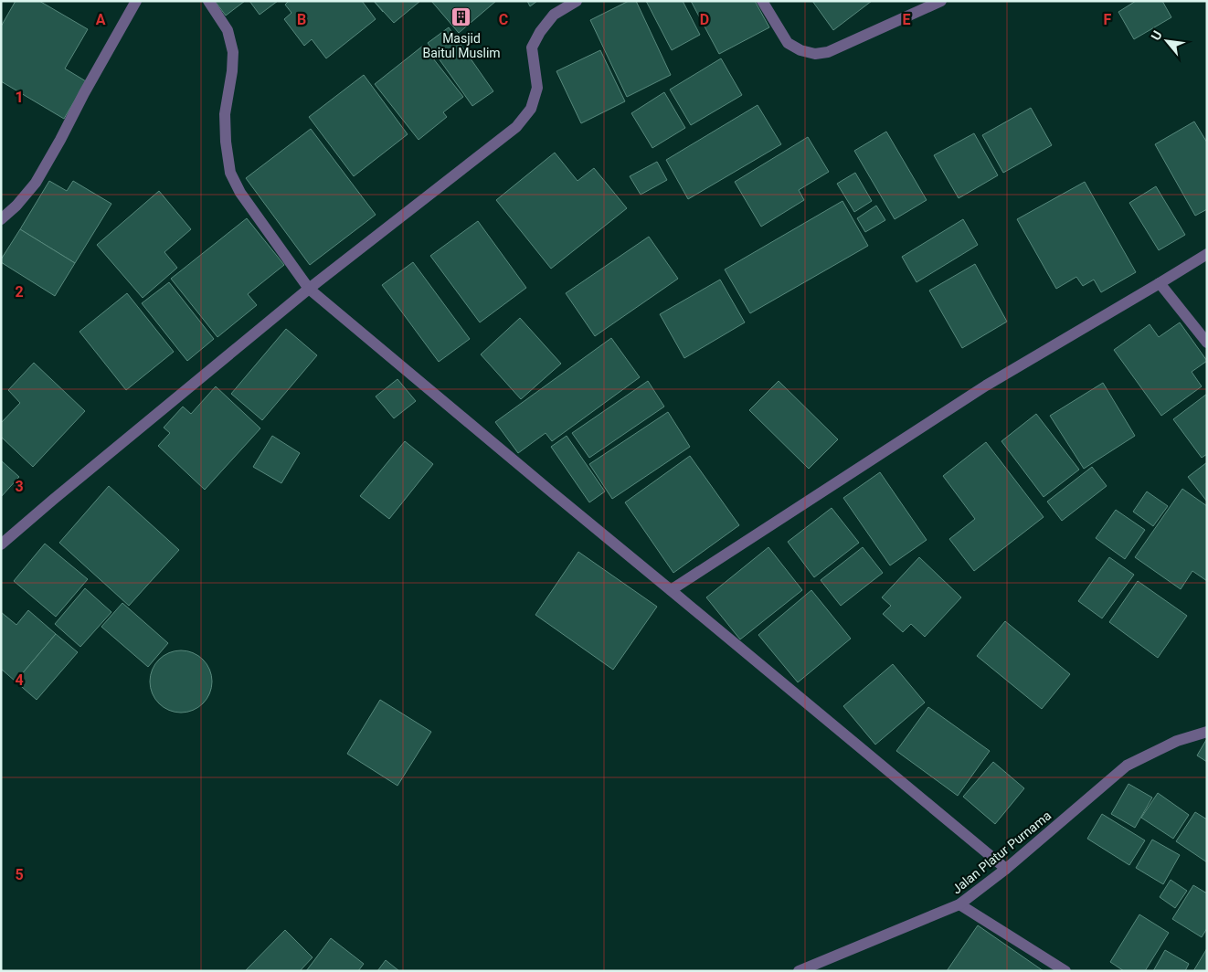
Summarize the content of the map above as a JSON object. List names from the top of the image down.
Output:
{
  "streets": {
    "street": ["Jalan Platur Purnama"]
  },
  "places": {
    "building": ["Masjid Baitul Muslim"]
  },
  "north": "top left",
  "grid": {
    "columns": [
      "A",
      "B",
      "C",
      "D",
      "E",
      "F"
    ],
    "rows": [
      "1",
      "2",
      "3",
      "4",
      "5"
    ]
  }
}
